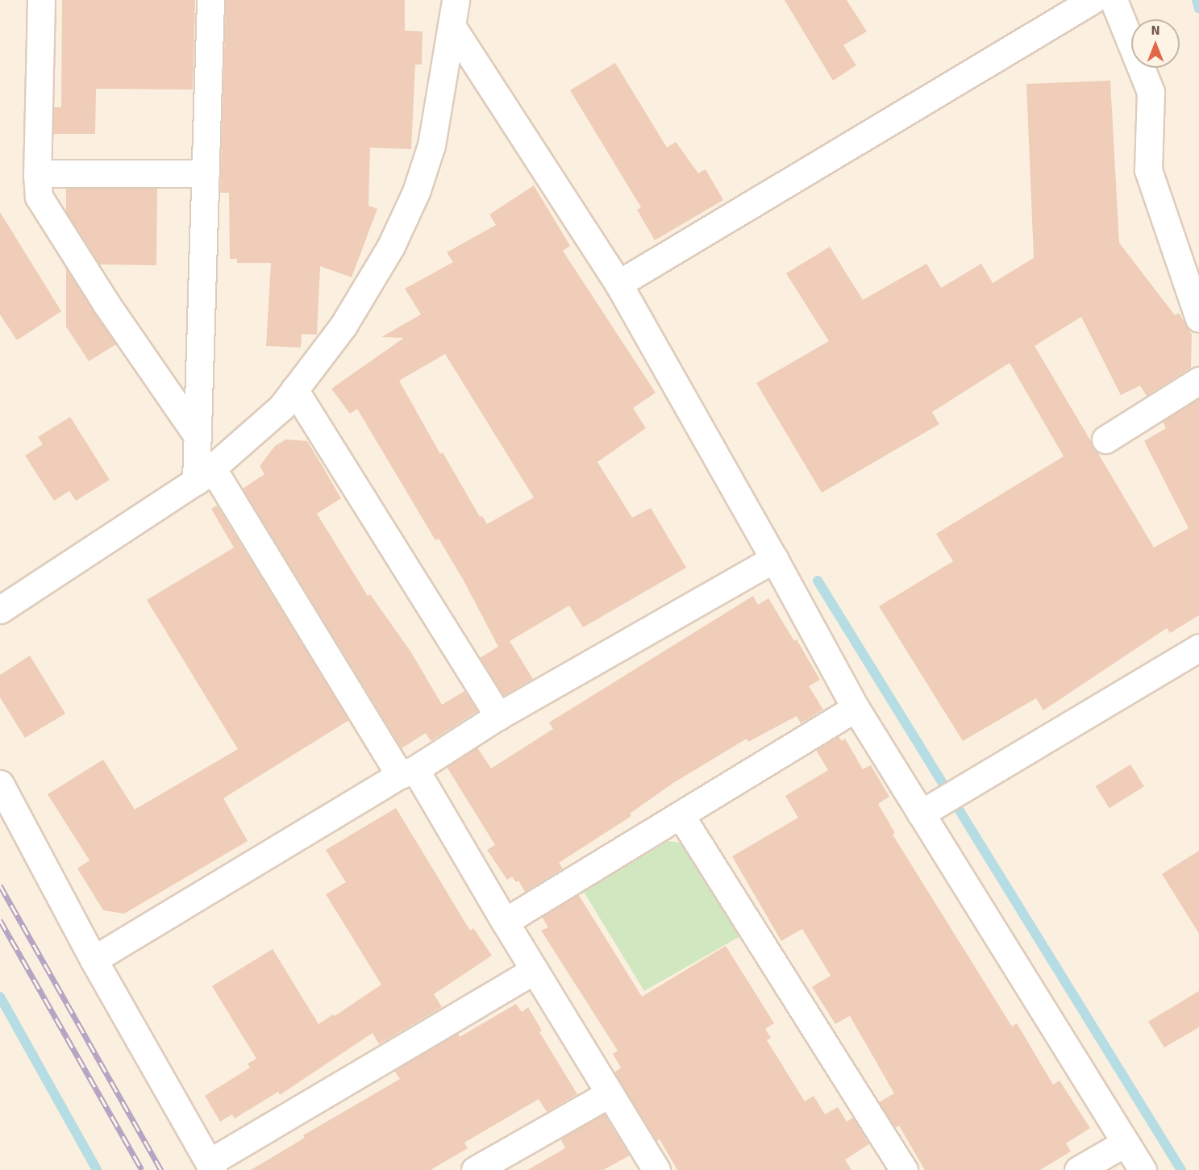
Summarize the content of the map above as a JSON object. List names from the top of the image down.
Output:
{
  "north": "top"
}
